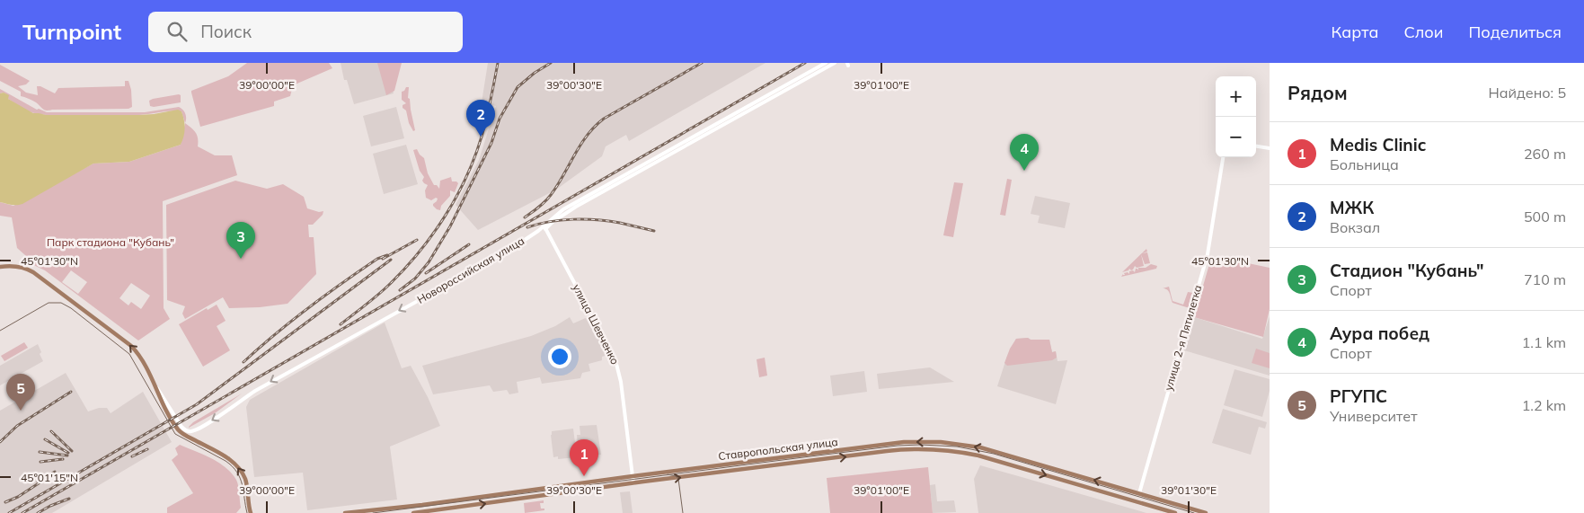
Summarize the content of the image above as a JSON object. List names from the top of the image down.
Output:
{
  "streets": {
    "main road": [
      "Новороссийская улица",
      "улица Шевченко",
      "улица 2-я Пятилетка",
      "Ставропольская улица"
    ]
  },
  "crossings": [
    ["Новороссийская улица", "улица Шевченко"],
    ["улица Шевченко", "Ставропольская улица"],
    ["улица 2-я Пятилетка", "Ставропольская улица"]
  ],
  "one_way": ["Новороссийская улица"],
  "parks": ["Парк стадиона \"Кубань\""],
  "page": {
    "header": "Turnpoint",
    "search": "Поиск",
    "nav": ["Карта", "Слои", "Поделиться"],
    "heading": ["Рядом", "Найдено: 5"],
    "map_buttons": ["+", "−"],
    "pins": [
      "2",
      "4",
      "3",
      "5",
      "1"
    ],
    "list": [
      {
        "mark": "1",
        "name": "Medis Clinic",
        "note": "Больница",
        "value": "260 m"
      },
      {
        "mark": "2",
        "name": "МЖК",
        "note": "Вокзал",
        "value": "500 m"
      },
      {
        "mark": "3",
        "name": "Стадион \"Кубань\"",
        "note": "Спорт",
        "value": "710 m"
      },
      {
        "mark": "4",
        "name": "Аура побед",
        "note": "Спорт",
        "value": "1.1 km"
      },
      {
        "mark": "5",
        "name": "РГУПС",
        "note": "Университет",
        "value": "1.2 km"
      }
    ]
  },
  "coordinates": [
    "39°00'00\"E",
    "39°00'30\"E",
    "39°01'00\"E",
    "45°01'30\"N",
    "45°01'15\"N",
    "39°01'30\"E"
  ]
}
